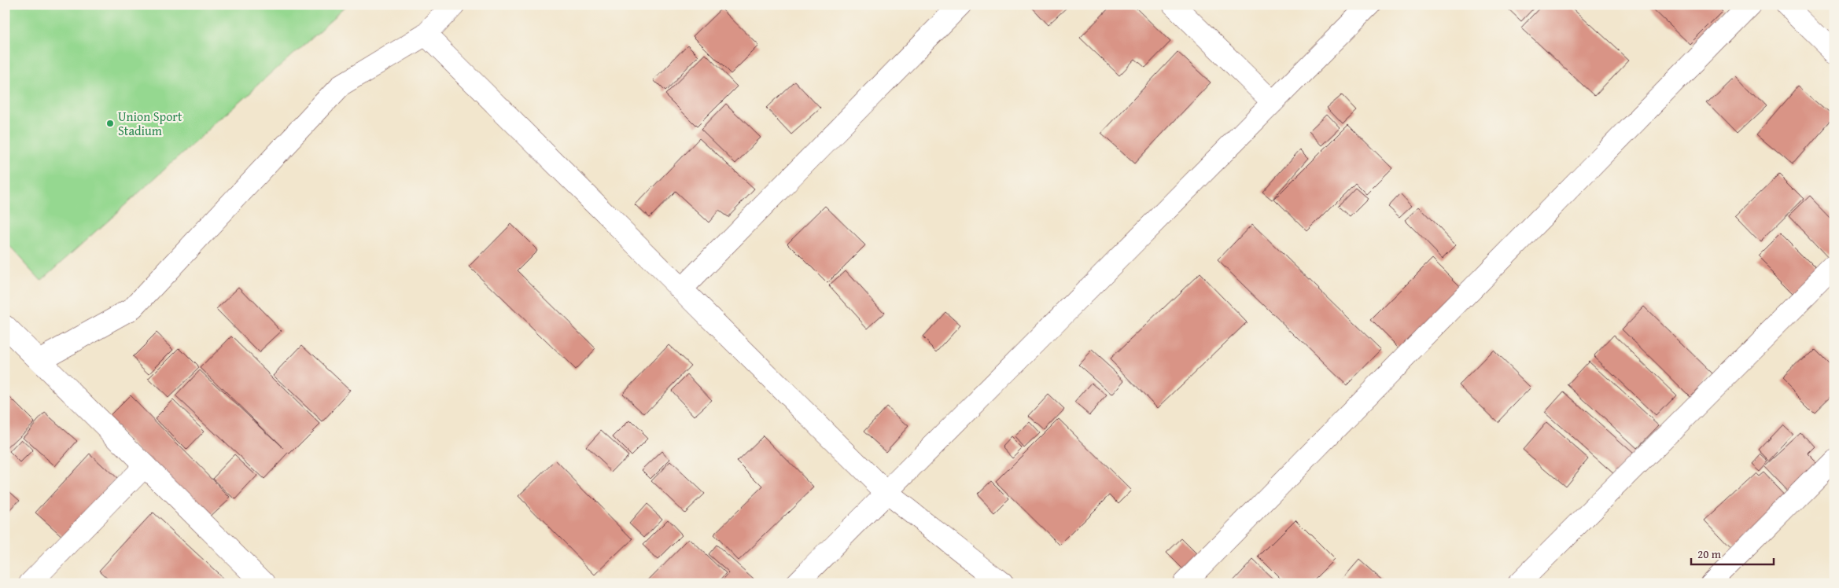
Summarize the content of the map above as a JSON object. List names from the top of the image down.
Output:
{
  "places": ["Union Sport Stadium"],
  "scale_bar": "20 m"
}
